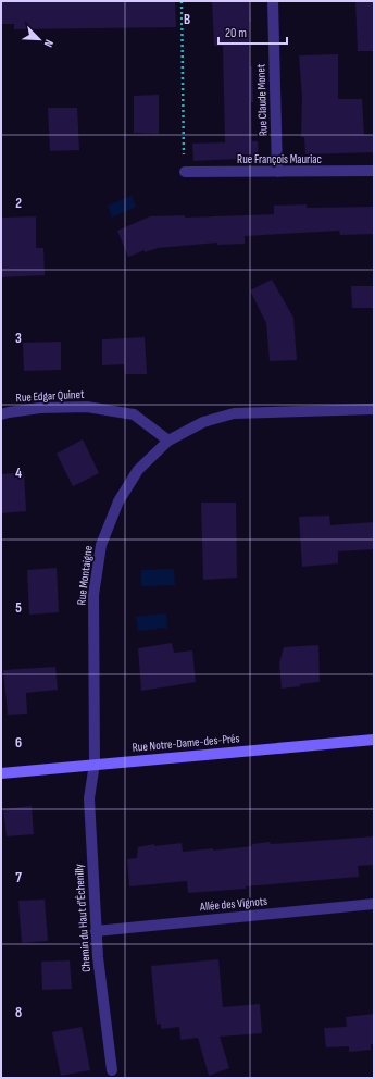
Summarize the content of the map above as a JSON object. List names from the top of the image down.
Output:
{
  "streets": {
    "street": [
      "Rue Claude Monet",
      "Rue François Mauriac",
      "Rue Edgar Quinet",
      "Rue Montaigne",
      "Rue Notre-Dame-des-Prés",
      "Allée des Vignots",
      "Chemin du Haut d'Échenilly"
    ]
  },
  "crossings": [
    ["Rue Claude Monet", "Rue François Mauriac"],
    ["Rue Edgar Quinet", "Rue Montaigne"],
    ["Rue Montaigne", "Rue Notre-Dame-des-Prés"],
    ["Rue Montaigne", "Chemin du Haut d'Échenilly"],
    ["Rue Notre-Dame-des-Prés", "Chemin du Haut d'Échenilly"],
    ["Allée des Vignots", "Chemin du Haut d'Échenilly"]
  ],
  "scale_bar": "20 m",
  "north": "bottom right",
  "grid": {
    "columns": ["B"],
    "rows": [
      "2",
      "3",
      "4",
      "5",
      "6",
      "7",
      "8"
    ]
  }
}
